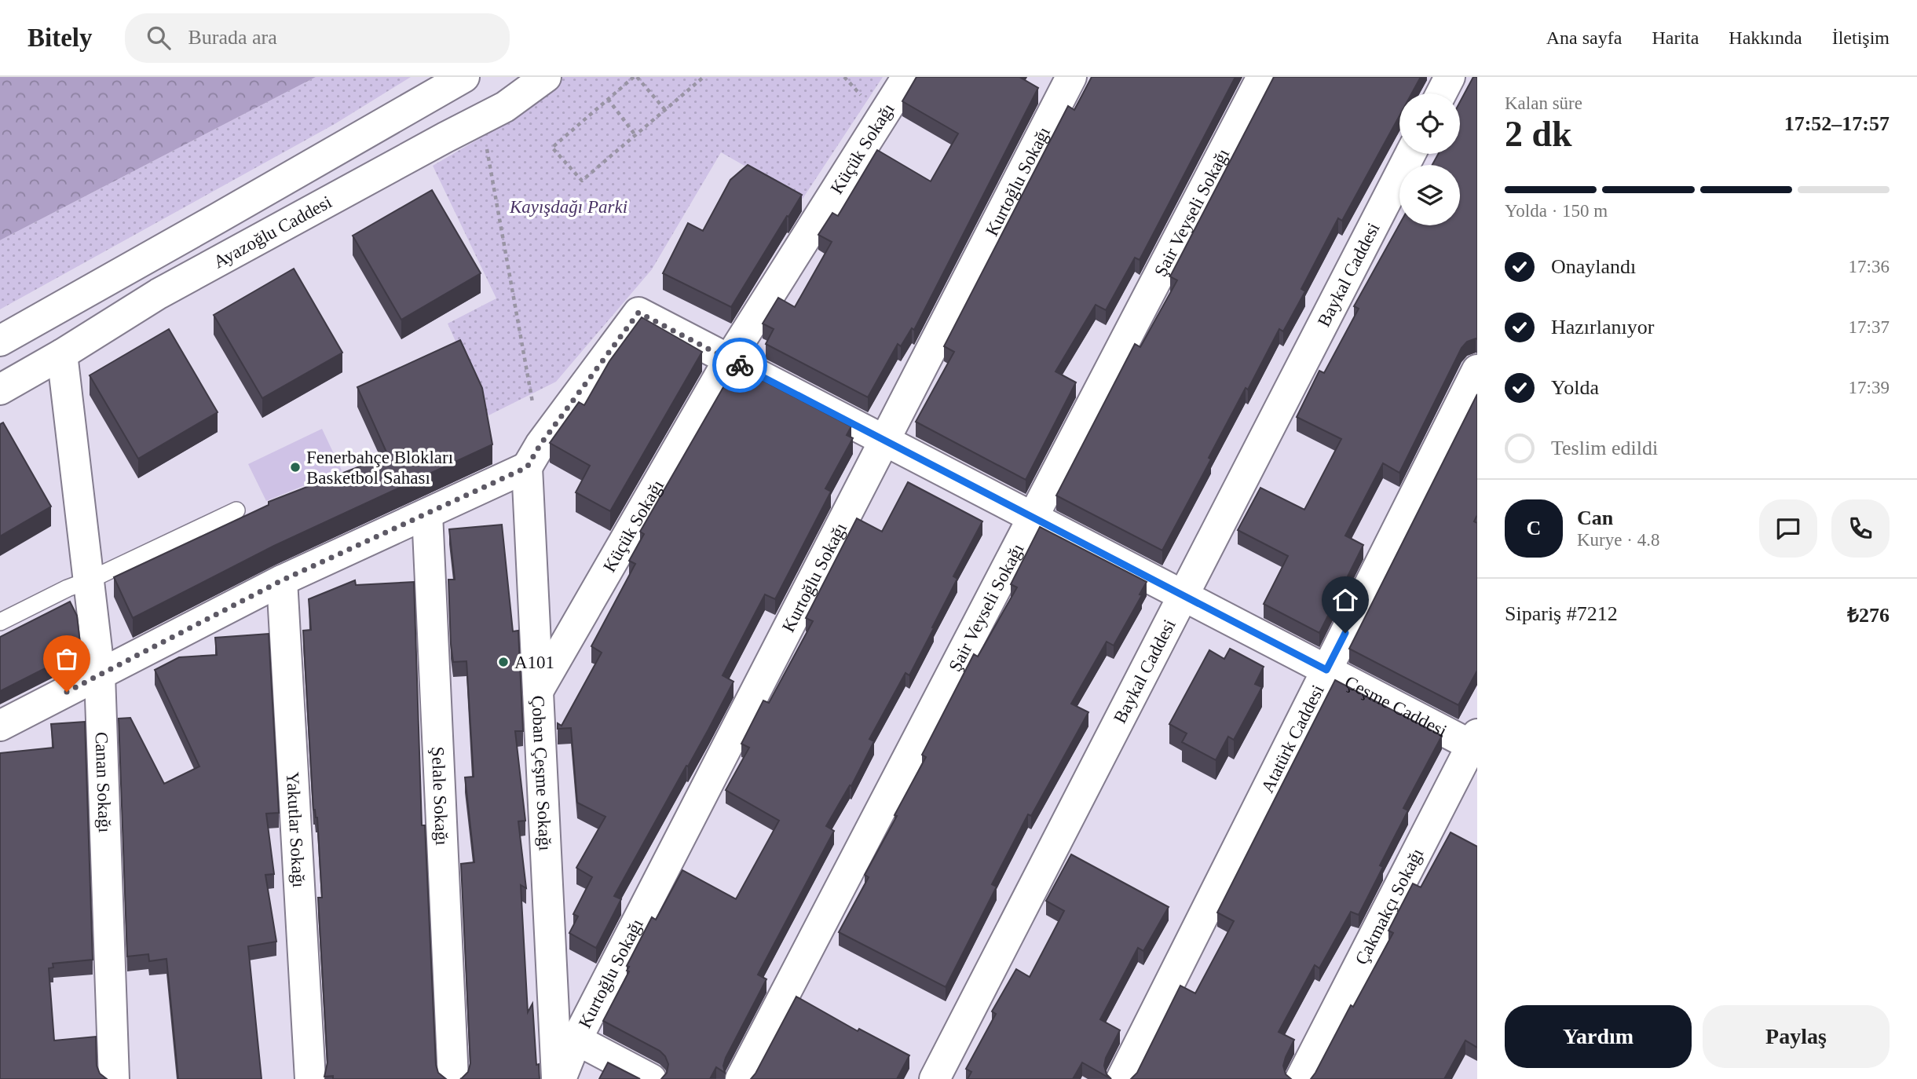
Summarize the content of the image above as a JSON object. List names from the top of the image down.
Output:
{
  "streets": {
    "street": [
      "Küçük Sokağı",
      "Kurtoğlu Sokağı",
      "Şair Veyseli Sokağı",
      "Ayazoğlu Caddesi",
      "Baykal Caddesi",
      "Çeşme Caddesi",
      "Atatürk Caddesi",
      "Çoban Çeşme Sokağı",
      "Canan Sokağı",
      "Şelale Sokağı",
      "Yakutlar Sokağı",
      "Çakmakçı Sokağı"
    ]
  },
  "crossings": [
    ["Küçük Sokağı", "Çeşme Caddesi"],
    ["Küçük Sokağı", "Çoban Çeşme Sokağı"],
    ["Kurtoğlu Sokağı", "Çeşme Caddesi"],
    ["Kurtoğlu Sokağı", "Çoban Çeşme Sokağı"],
    ["Şair Veyseli Sokağı", "Çeşme Caddesi"],
    ["Ayazoğlu Caddesi", "Canan Sokağı"],
    ["Baykal Caddesi", "Çeşme Caddesi"],
    ["Çeşme Caddesi", "Atatürk Caddesi"],
    ["Çeşme Caddesi", "Çakmakçı Sokağı"]
  ],
  "parks": ["Kayışdağı Parki"],
  "places": ["Fenerbahçe Blokları Basketbol Sahası", "A101"],
  "page": {
    "header": "Bitely",
    "search": "Burada ara",
    "nav": [
      "Ana sayfa",
      "Harita",
      "Hakkında",
      "İletişim"
    ],
    "heading": ["2 dk", "Kalan süre", "17:52–17:57"],
    "panel": [
      "Can",
      "Kurye · 4.8",
      "Sipariş #7212",
      "₺276"
    ],
    "bar": "Yolda · 150 m",
    "list": [
      ["Onaylandı", "17:36"],
      ["Hazırlanıyor", "17:37"],
      ["Yolda", "17:39"],
      "Teslim edildi"
    ],
    "round": "C",
    "buttons": ["Yardım", "Paylaş"]
  }
}
